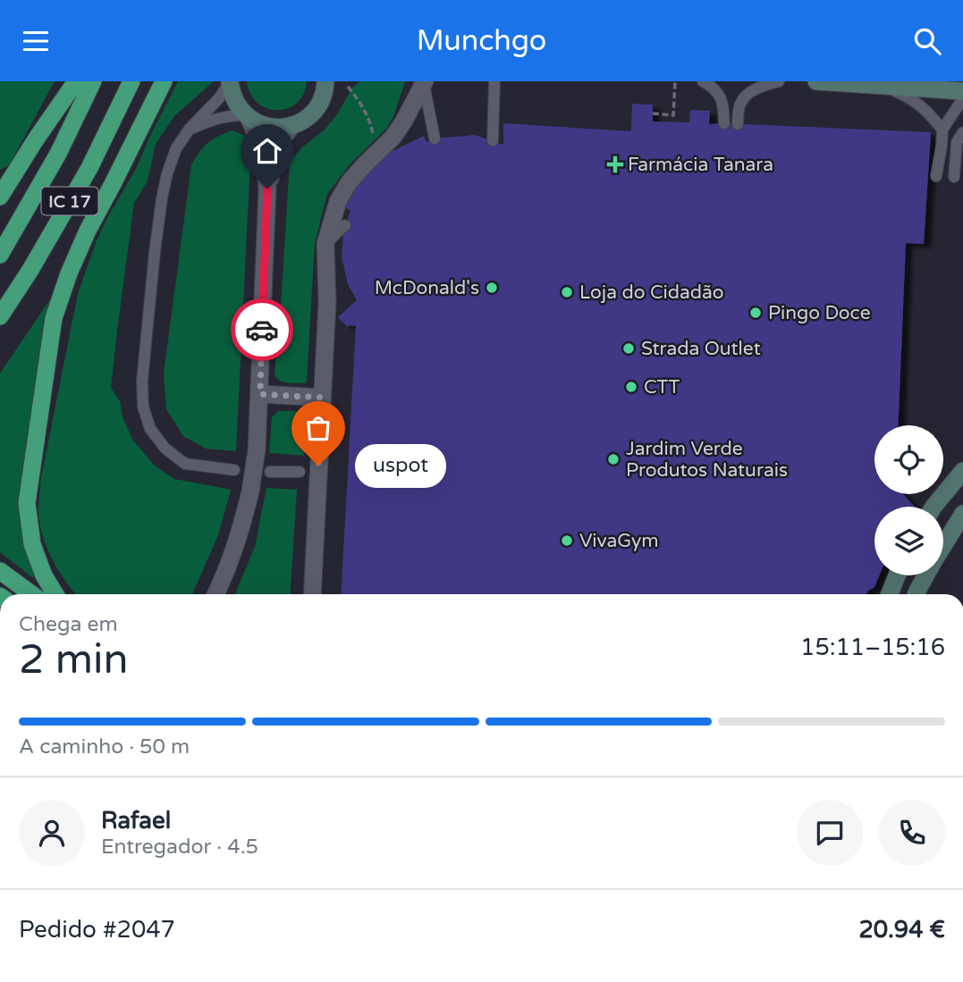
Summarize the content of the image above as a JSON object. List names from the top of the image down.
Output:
{
  "streets": {
    "highway": ["IC 17"]
  },
  "places": {
    "health": ["Farmácia Tanara"],
    "other": [
      "McDonald's",
      "Loja do Cidadão",
      "Pingo Doce",
      "Strada Outlet",
      "CTT",
      "Jardim Verde Produtos Naturais",
      "uspot",
      "VivaGym"
    ]
  },
  "page": {
    "header": "Munchgo",
    "bubble": "uspot",
    "heading": ["2 min", "Chega em", "15:11–15:16"],
    "panel": [
      "Rafael",
      "Entregador · 4.5",
      "Pedido #2047",
      "20.94 €"
    ],
    "bar": "A caminho · 50 m"
  }
}
